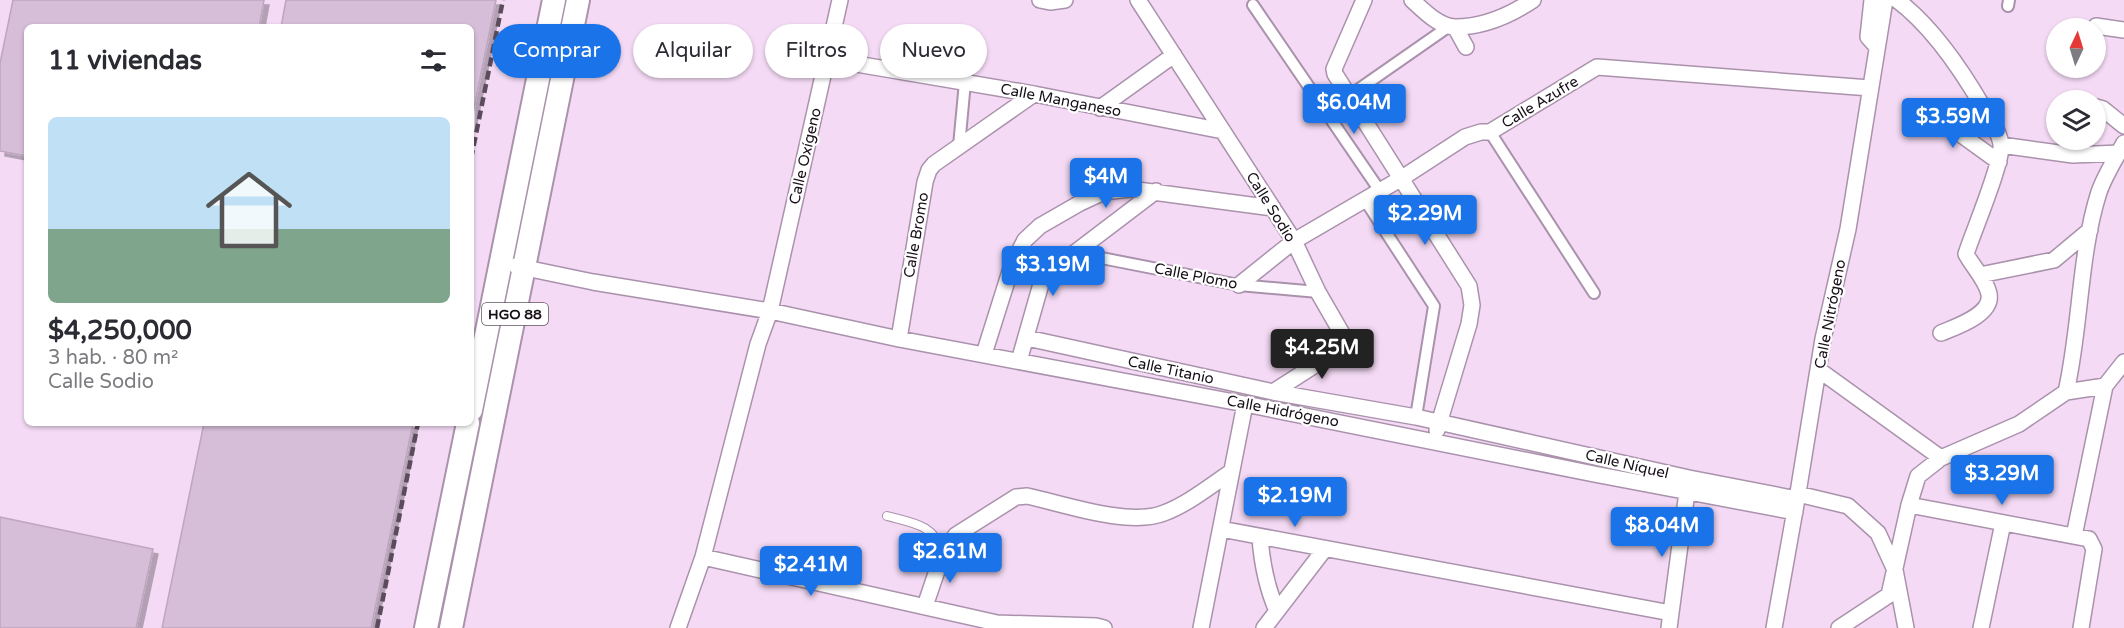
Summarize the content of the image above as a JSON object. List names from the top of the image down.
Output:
{
  "streets": {
    "main road": ["HGO 88"],
    "street": [
      "Calle Manganeso",
      "Calle Azufre",
      "Calle Oxígeno",
      "Calle Sodio",
      "Calle Bromo",
      "Calle Plomo",
      "Calle Nitrógeno",
      "Calle Titanio",
      "Calle Hidrógeno",
      "Calle Níquel"
    ]
  },
  "crossings": [
    ["Calle Manganeso", "Calle Sodio"],
    ["Calle Manganeso", "Calle Bromo"],
    ["Calle Azufre", "Calle Sodio"],
    ["Calle Azufre", "Calle Plomo"],
    ["Calle Azufre", "Calle Nitrógeno"],
    ["Calle Oxígeno", "Calle Hidrógeno"],
    ["Calle Sodio", "Calle Plomo"],
    ["Calle Sodio", "Calle Titanio"],
    ["Calle Bromo", "Calle Hidrógeno"],
    ["HGO 88", "Calle Hidrógeno"],
    ["Calle Nitrógeno", "Calle Hidrógeno"],
    ["Calle Nitrógeno", "Calle Níquel"],
    ["Calle Titanio", "Calle Níquel"],
    ["Calle Hidrógeno", "Calle Níquel"]
  ],
  "north": "top",
  "page": {
    "chip": [
      "Comprar",
      "Alquilar",
      "Filtros",
      "Nuevo"
    ],
    "heading": "11 viviendas",
    "price": [
      "$6.04M",
      "$3.59M",
      "$4M",
      "$2.29M",
      "$3.19M",
      "$4.25M",
      "$3.29M",
      "$2.19M",
      "$8.04M",
      "$2.61M",
      "$2.41M"
    ],
    "list": [
      {
        "name": "$4,250,000",
        "note": "3 hab. · 80 m² · Calle Sodio"
      }
    ]
  }
}
